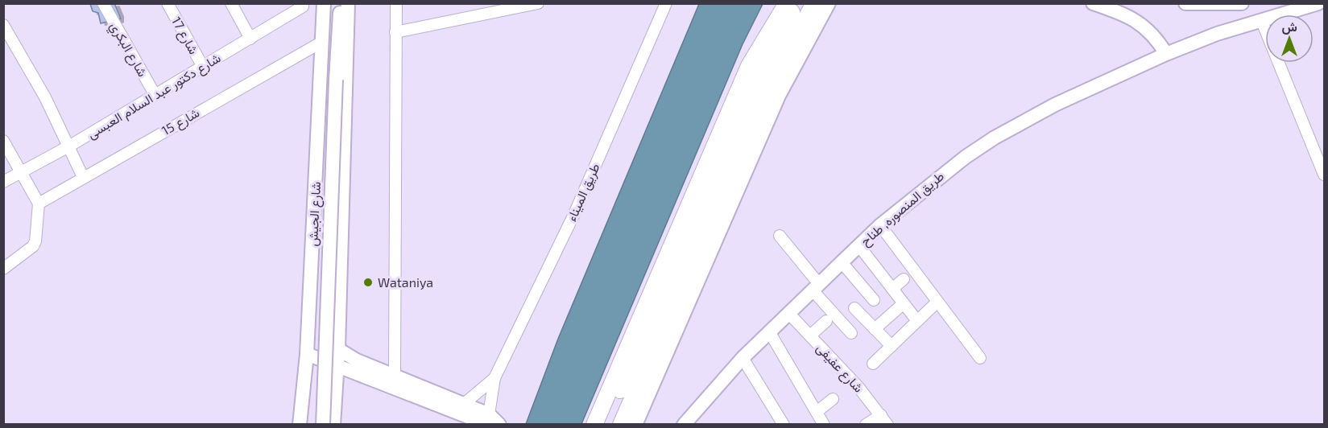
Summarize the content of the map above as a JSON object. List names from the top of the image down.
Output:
{
  "streets": {
    "main road": ["طريق المنصوره, طناح", "شارع الجيش"],
    "street": [
      "شارع 17",
      "شارع البكري",
      "شارع دكتور عبد السلام العبسى",
      "شارع 15",
      "طريق الميناء",
      "شارع عفيفى"
    ]
  },
  "crossings": [
    ["شارع 17", "شارع دكتور عبد السلام العبسى"],
    ["شارع البكري", "شارع دكتور عبد السلام العبسى"],
    ["شارع 15", "شارع الجيش"],
    ["طريق المنصوره, طناح", "شارع عفيفى"]
  ],
  "places": ["Wataniya"],
  "north": "top"
}
